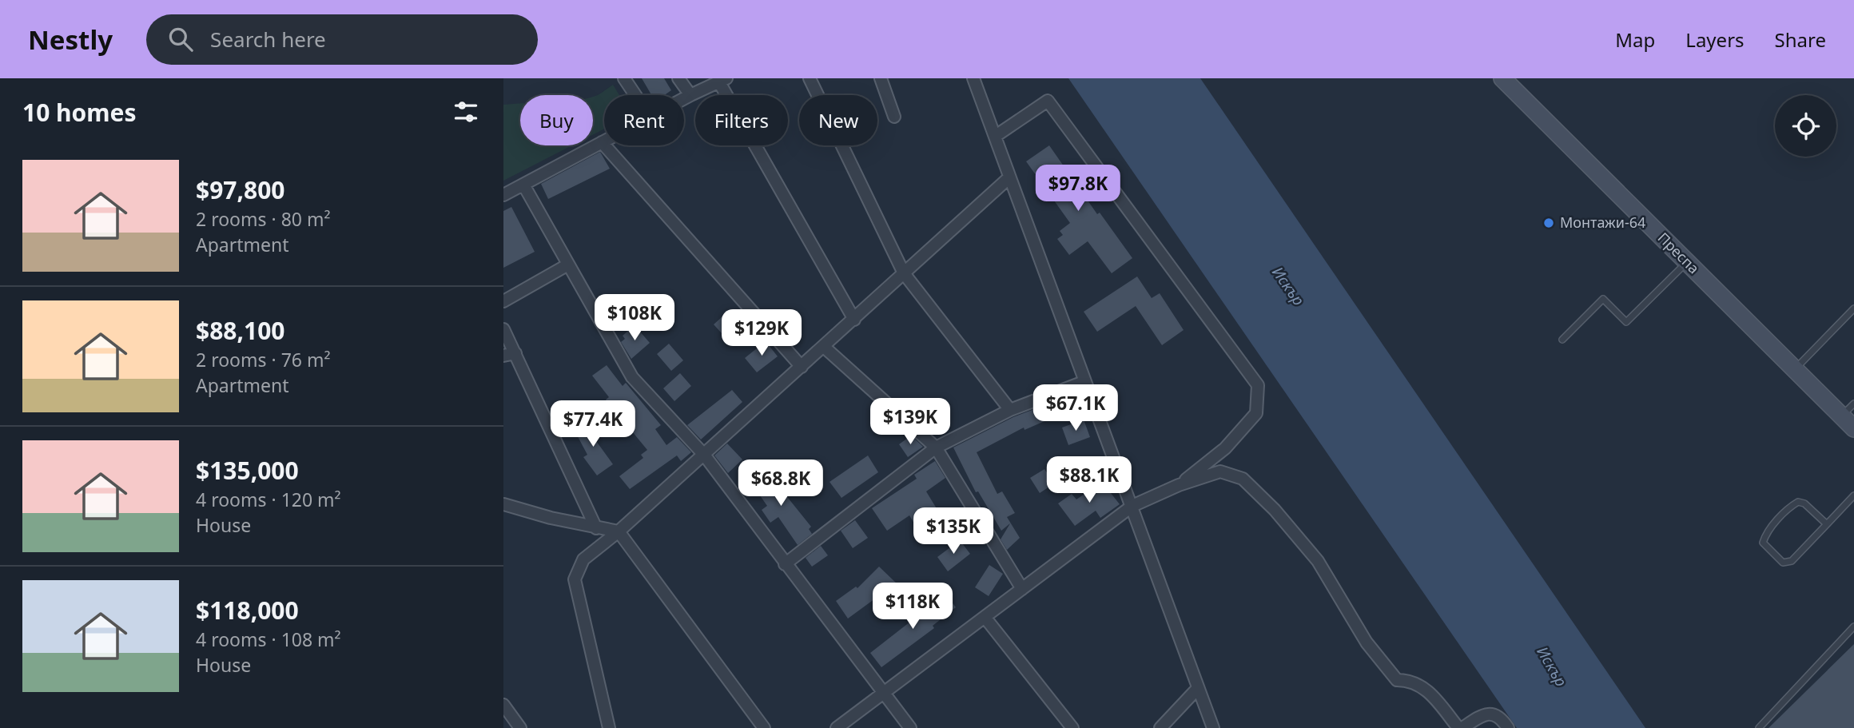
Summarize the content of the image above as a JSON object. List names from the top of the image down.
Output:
{
  "streets": {
    "main road": ["Преспа"]
  },
  "water": ["Искър"],
  "places": ["Монтажи-64"],
  "page": {
    "header": "Nestly",
    "search": "Search here",
    "nav": ["Map", "Layers", "Share"],
    "heading": "10 homes",
    "chip": [
      "Buy",
      "Rent",
      "Filters",
      "New"
    ],
    "list": [
      {
        "name": "$97,800",
        "note": "2 rooms · 80 m² · Apartment"
      },
      {
        "name": "$88,100",
        "note": "2 rooms · 76 m² · Apartment"
      },
      {
        "name": "$135,000",
        "note": "4 rooms · 120 m² · House"
      },
      {
        "name": "$118,000",
        "note": "4 rooms · 108 m² · House"
      }
    ],
    "price": [
      "$97.8K",
      "$108K",
      "$129K",
      "$67.1K",
      "$139K",
      "$77.4K",
      "$88.1K",
      "$68.8K",
      "$135K",
      "$118K"
    ]
  }
}
